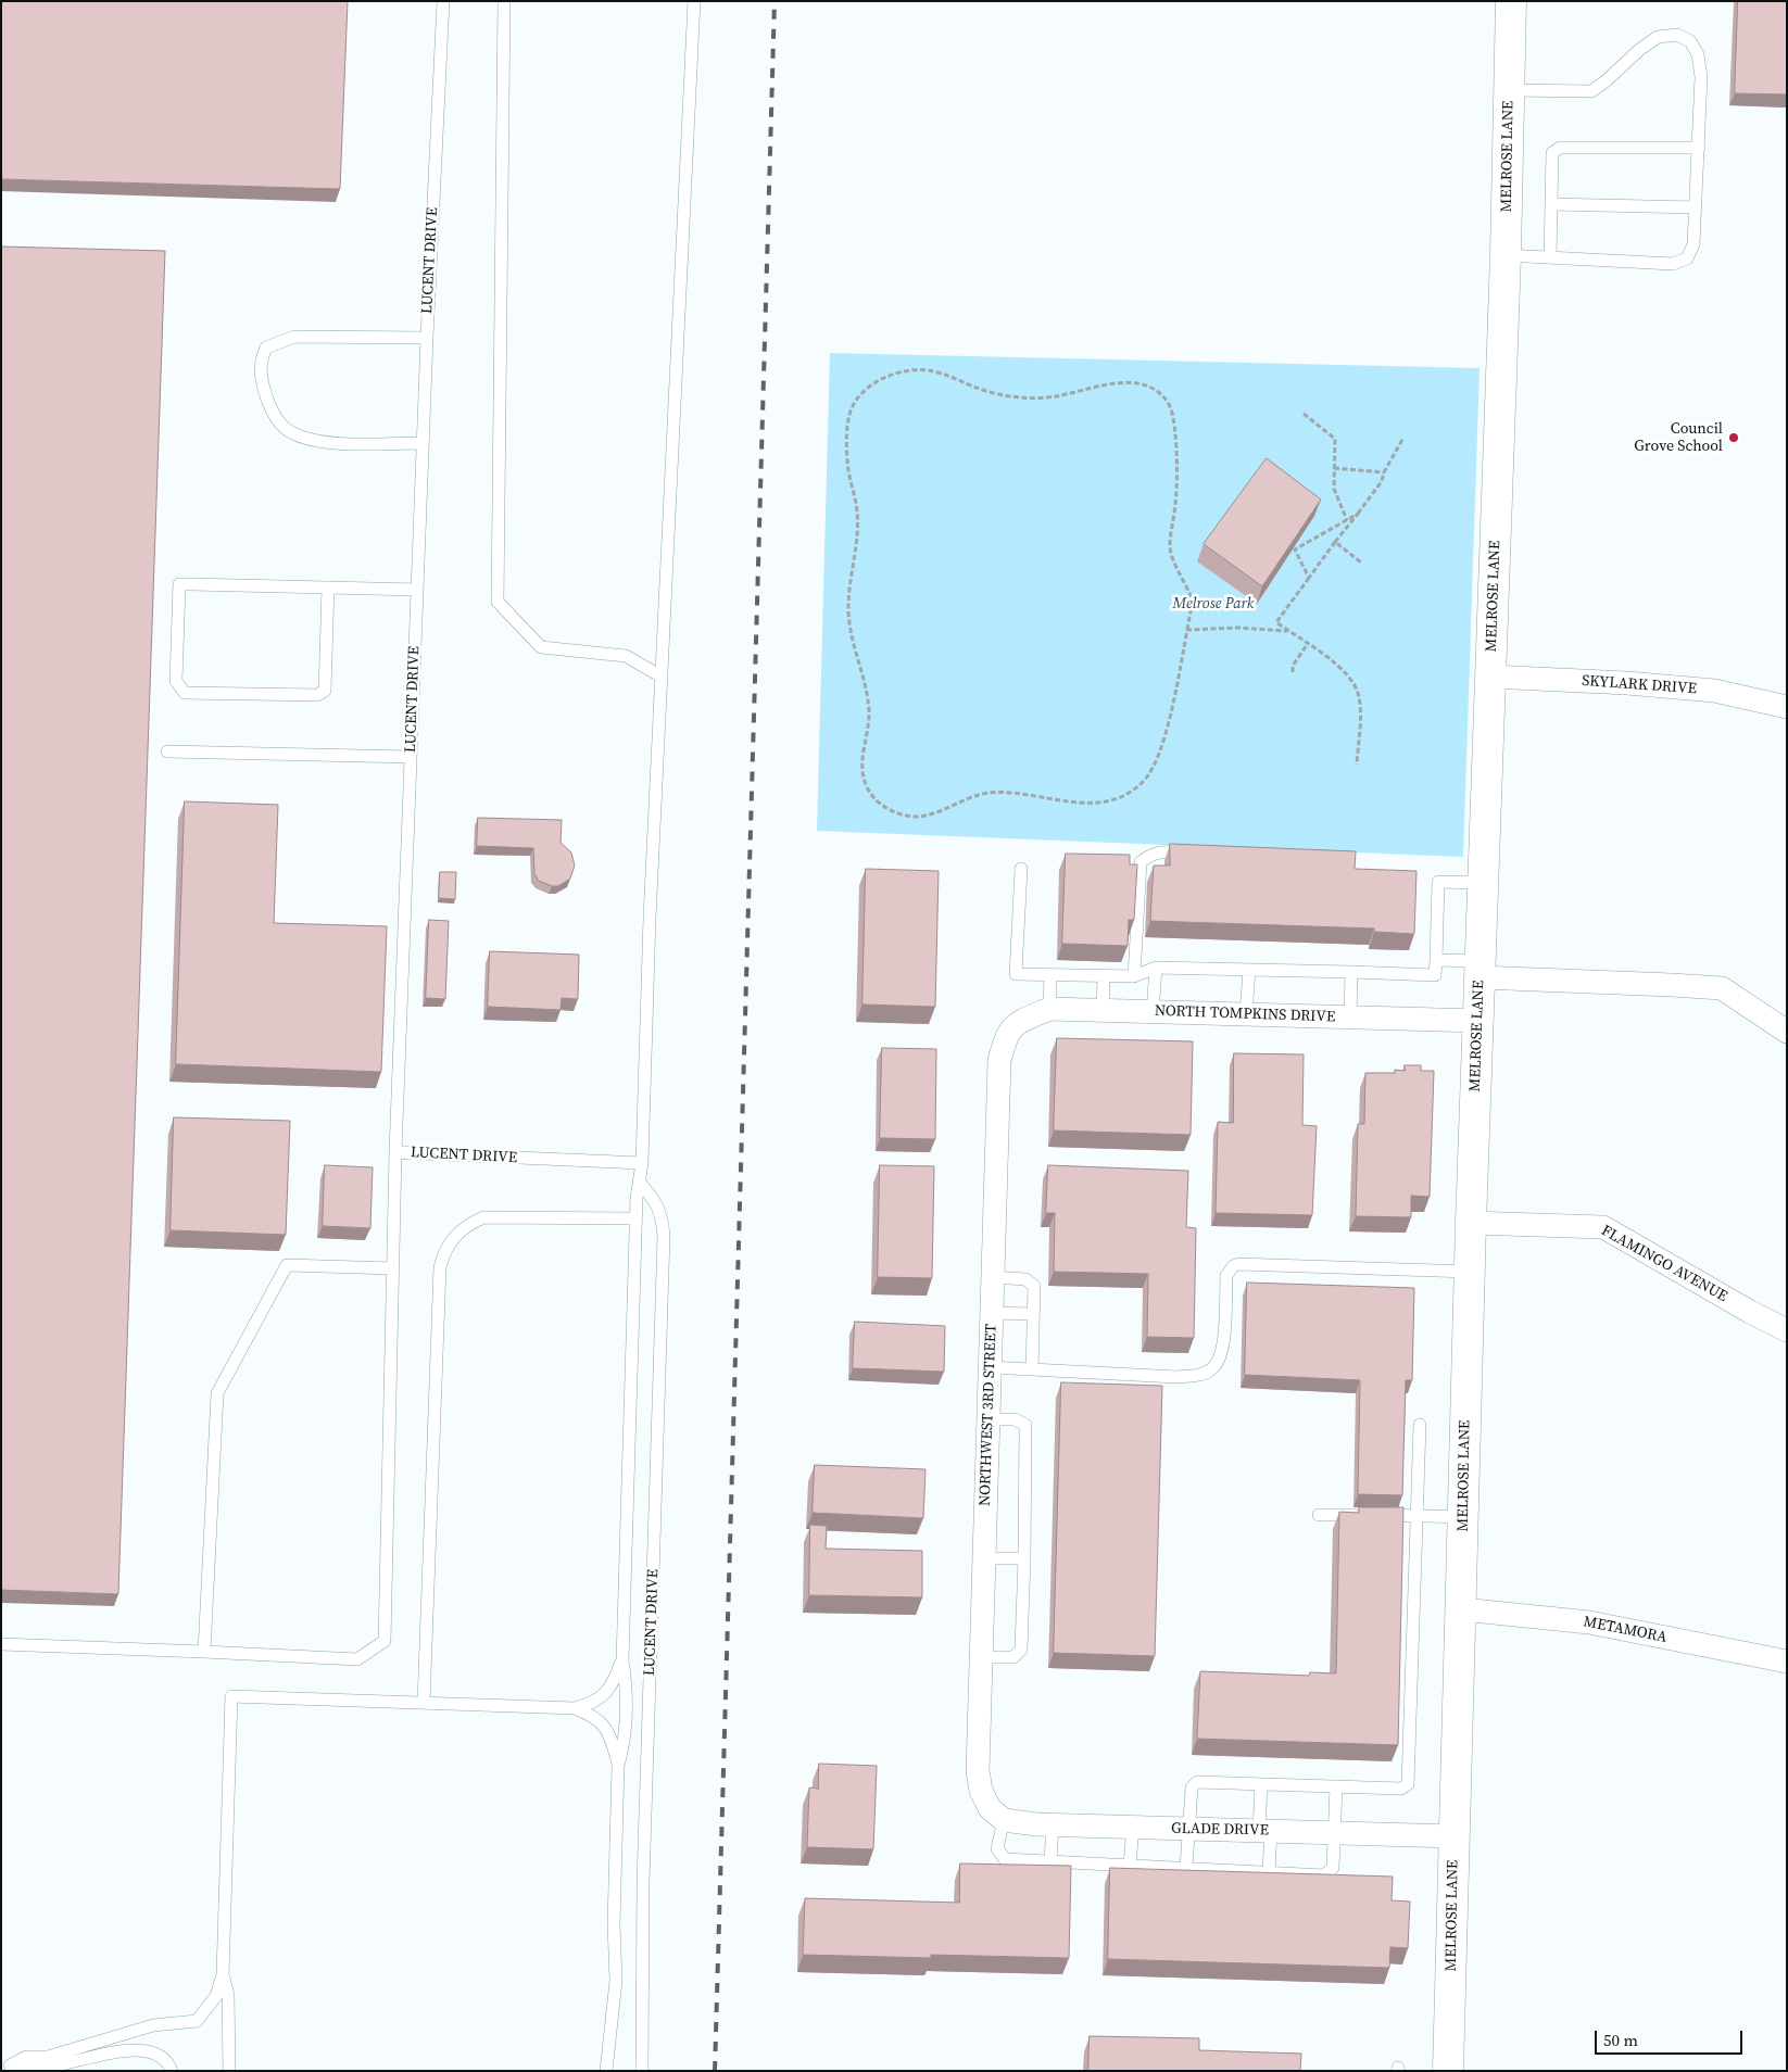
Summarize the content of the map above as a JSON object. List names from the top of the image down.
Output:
{
  "streets": {
    "street": [
      "MELROSE LANE",
      "SKYLARK DRIVE",
      "NORTH TOMPKINS DRIVE",
      "FLAMINGO AVENUE",
      "NORTHWEST 3RD STREET",
      "METAMORA",
      "GLADE DRIVE"
    ],
    "lane": ["LUCENT DRIVE"]
  },
  "crossings": [
    ["MELROSE LANE", "SKYLARK DRIVE"],
    ["MELROSE LANE", "NORTH TOMPKINS DRIVE"],
    ["MELROSE LANE", "FLAMINGO AVENUE"],
    ["MELROSE LANE", "METAMORA"],
    ["MELROSE LANE", "GLADE DRIVE"],
    ["NORTH TOMPKINS DRIVE", "NORTHWEST 3RD STREET"],
    ["NORTHWEST 3RD STREET", "GLADE DRIVE"]
  ],
  "parks": ["Melrose Park"],
  "places": ["Council Grove School"],
  "scale_bar": "50 m"
}
